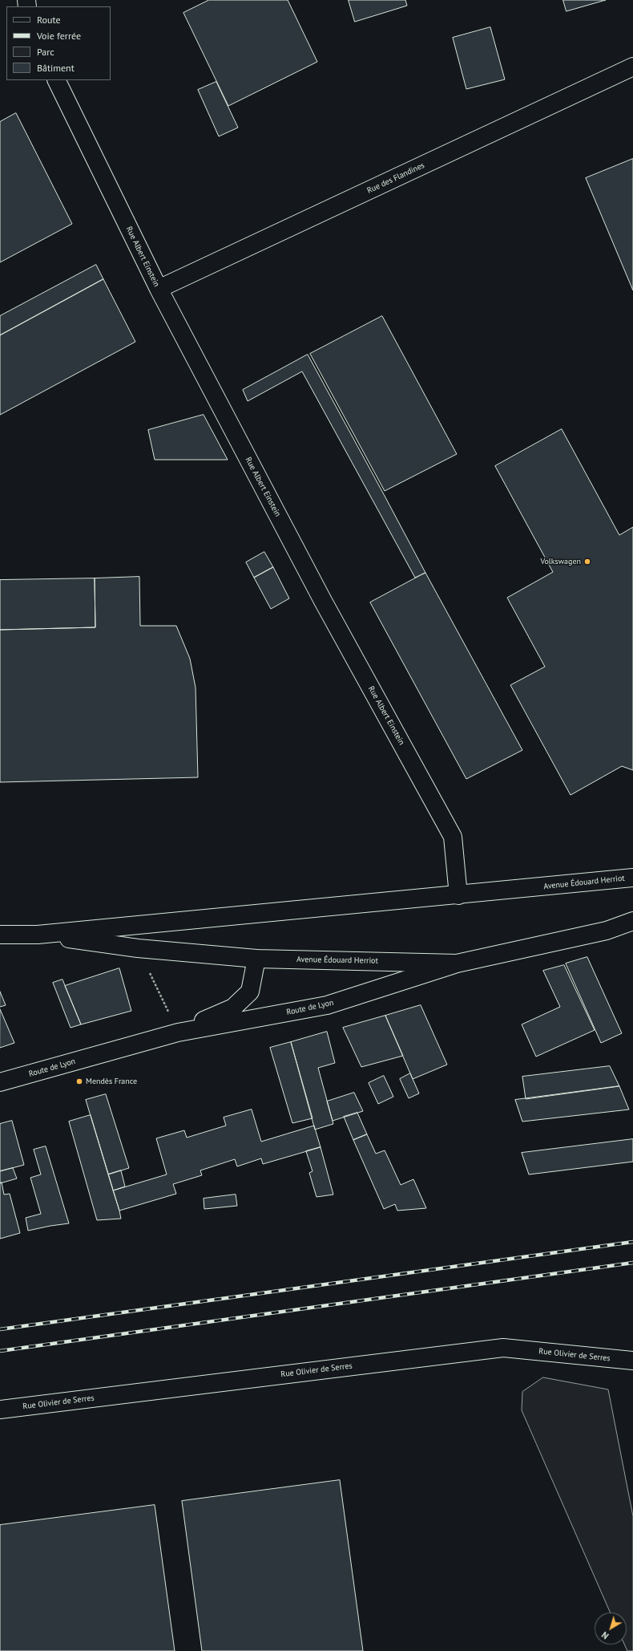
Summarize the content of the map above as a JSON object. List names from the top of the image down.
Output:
{
  "streets": {
    "street": [
      "Rue des Flandines",
      "Rue Albert Einstein",
      "Avenue Édouard Herriot",
      "Route de Lyon",
      "Rue Olivier de Serres"
    ]
  },
  "crossings": [
    ["Rue des Flandines", "Rue Albert Einstein"],
    ["Rue Albert Einstein", "Avenue Édouard Herriot"],
    ["Avenue Édouard Herriot", "Route de Lyon"]
  ],
  "places": ["Volkswagen", "Mendès France"],
  "legend": [
    "Route",
    "Voie ferrée",
    "Parc",
    "Bâtiment"
  ],
  "north": "bottom left"
}
